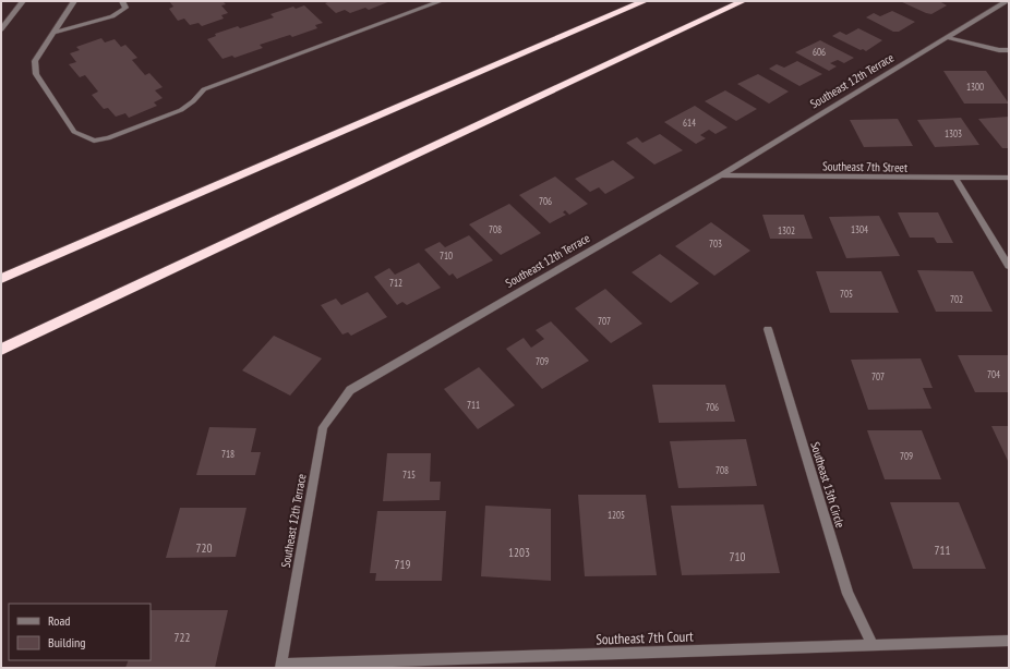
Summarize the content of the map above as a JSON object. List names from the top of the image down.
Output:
{
  "streets": {
    "street": [
      "Southeast 12th Terrace",
      "Southeast 7th Street",
      "Southeast 13th Circle",
      "Southeast 7th Court"
    ]
  },
  "crossings": [
    ["Southeast 12th Terrace", "Southeast 7th Street"],
    ["Southeast 12th Terrace", "Southeast 7th Court"],
    ["Southeast 13th Circle", "Southeast 7th Court"]
  ],
  "house_numbers": [
    "606",
    "1300",
    "614",
    "1303",
    "706",
    "708",
    "1304",
    "1302",
    "703",
    "710",
    "712",
    "705",
    "702",
    "707",
    "709",
    "704",
    "707",
    "711",
    "706",
    "718",
    "709",
    "708",
    "715",
    "1205",
    "720",
    "711",
    "1203",
    "710",
    "719",
    "722"
  ],
  "legend": ["Road", "Building"]
}
